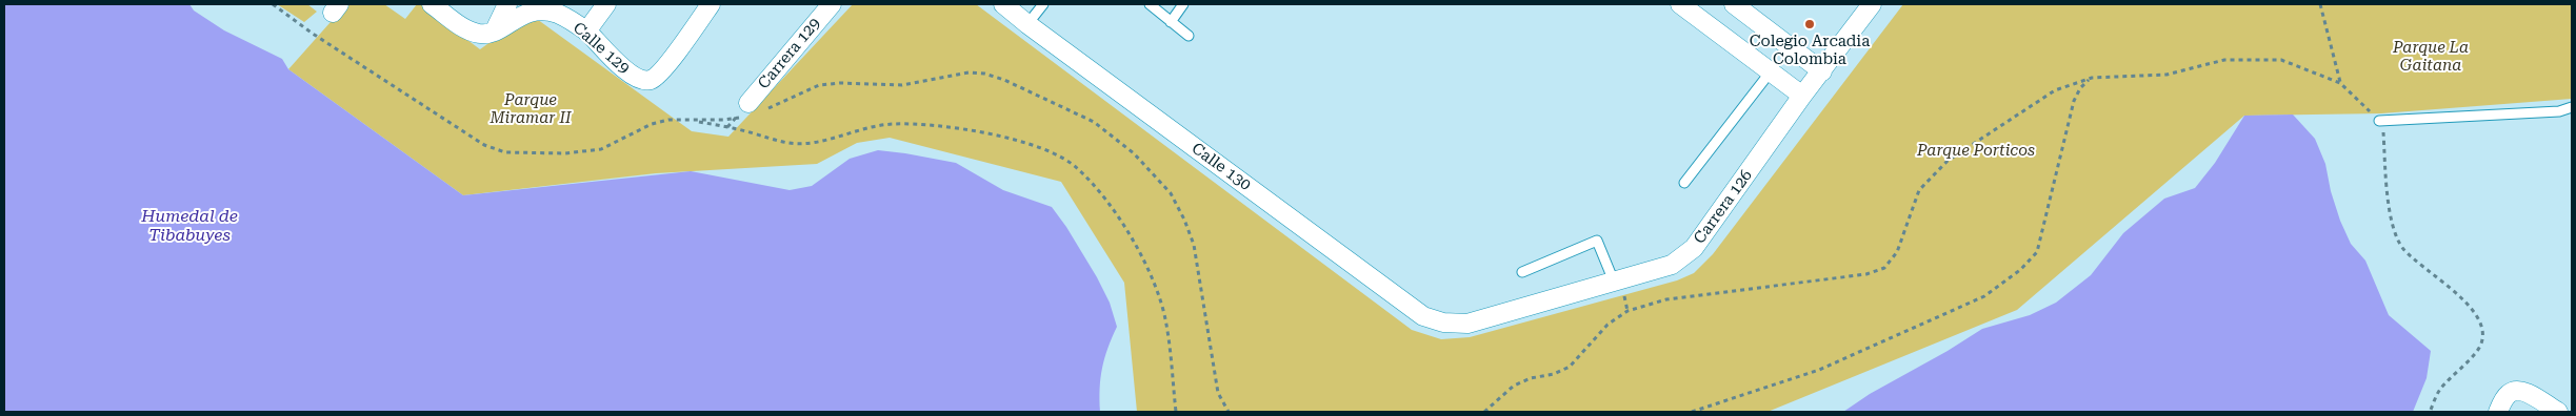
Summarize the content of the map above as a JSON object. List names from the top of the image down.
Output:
{
  "streets": {
    "street": [
      "Calle 129",
      "Carrera 129",
      "Calle 130",
      "Carrera 126"
    ]
  },
  "crossings": [
    ["Calle 130", "Carrera 126"]
  ],
  "water": ["Humedal de Tibabuyes"],
  "parks": ["Parque La Gaitana", "Parque Miramar II", "Parque Porticos"],
  "places": ["Colegio Arcadia Colombia"]
}
